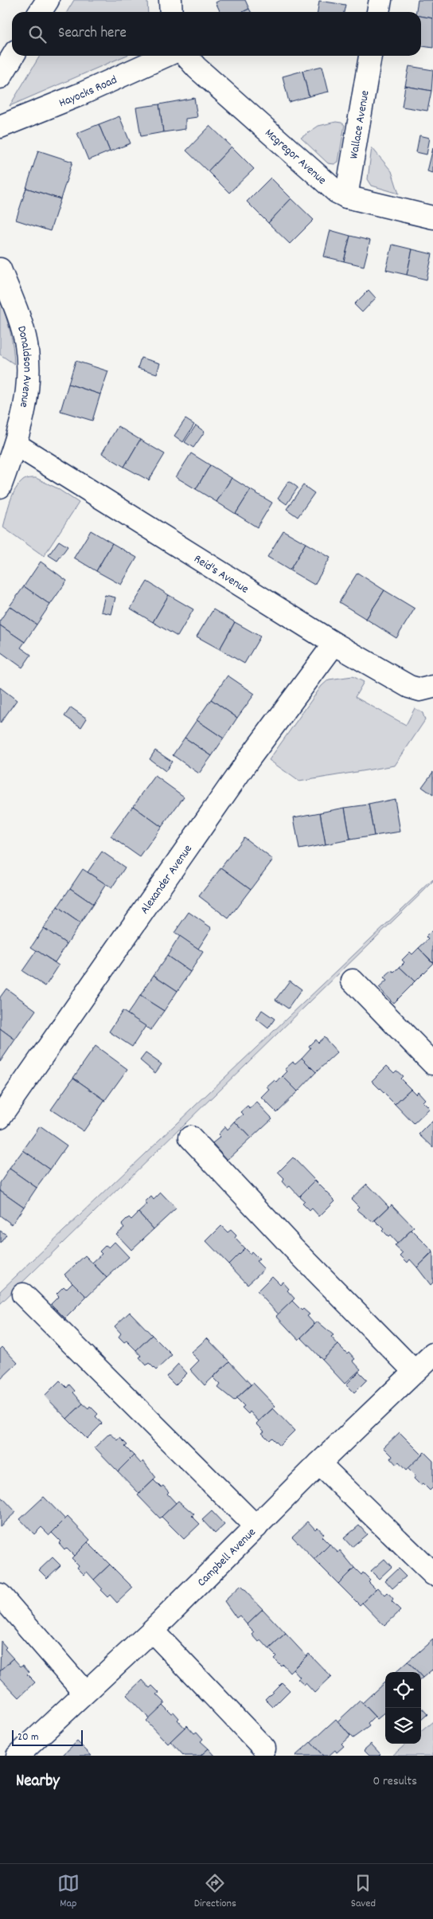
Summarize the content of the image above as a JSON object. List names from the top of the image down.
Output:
{
  "streets": {
    "street": [
      "Hayocks Road",
      "Wallace Avenue",
      "Mcgregor Avenue",
      "Donaldson Avenue",
      "Reid's Avenue",
      "Alexander Avenue",
      "Campbell Avenue"
    ]
  },
  "crossings": [
    ["Wallace Avenue", "Mcgregor Avenue"],
    ["Donaldson Avenue", "Reid's Avenue"],
    ["Reid's Avenue", "Alexander Avenue"]
  ],
  "scale_bar": "20 m",
  "page": {
    "search": "Search here",
    "scale": "20 m",
    "heading": ["Nearby", "0 results"],
    "nav": ["Map", "Directions", "Saved"]
  }
}
